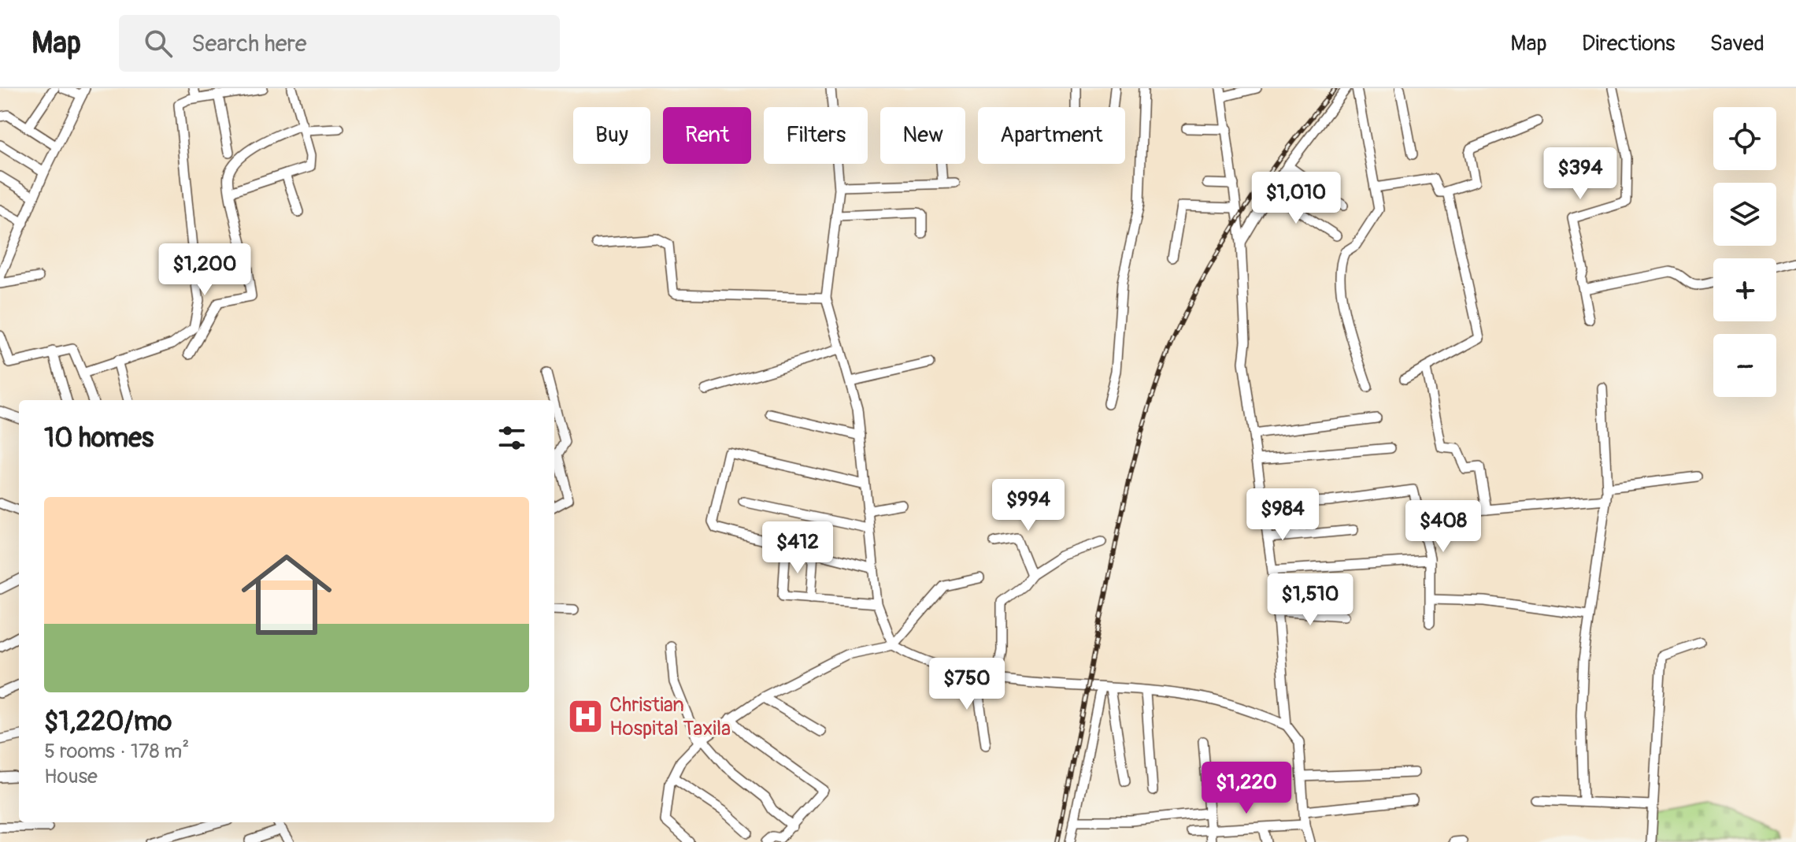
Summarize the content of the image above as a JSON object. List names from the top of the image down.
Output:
{
  "places": {
    "hospital": ["Christian Hospital Taxila"]
  },
  "page": {
    "header": "Map",
    "search": "Search here",
    "nav": ["Map", "Directions", "Saved"],
    "map_buttons": ["+", "−"],
    "chip": [
      "Buy",
      "Rent",
      "Filters",
      "New",
      "Apartment"
    ],
    "price": [
      "$394",
      "$1,010",
      "$1,200",
      "$994",
      "$984",
      "$408",
      "$412",
      "$1,510",
      "$750",
      "$1,220"
    ],
    "heading": "10 homes",
    "list": [
      {
        "name": "$1,220/mo",
        "note": "5 rooms · 178 m² · House"
      }
    ]
  }
}
